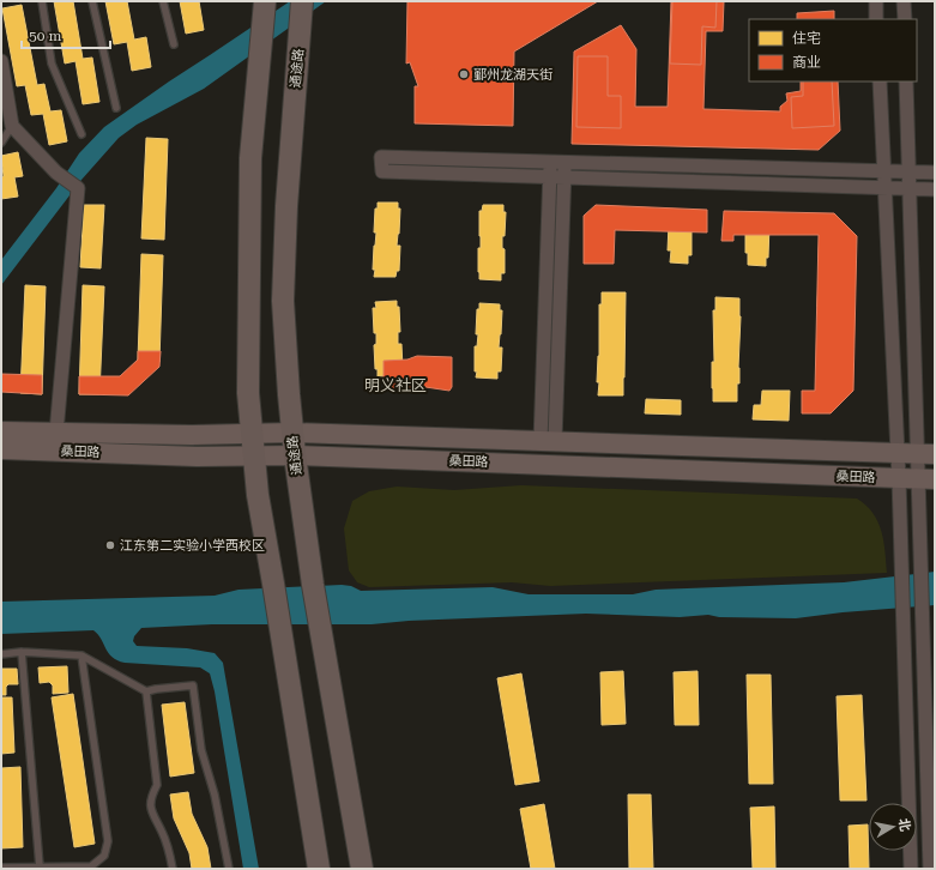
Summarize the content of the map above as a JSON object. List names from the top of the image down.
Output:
{
  "streets": {
    "main road": ["通途路", "桑田路"]
  },
  "crossings": [
    ["通途路", "桑田路"]
  ],
  "districts": ["明义社区"],
  "places": ["鄞州龙湖天街", "江东第二实验小学西校区"],
  "legend": ["住宅", "商业"],
  "scale_bar": "50 m",
  "north": "right"
}
